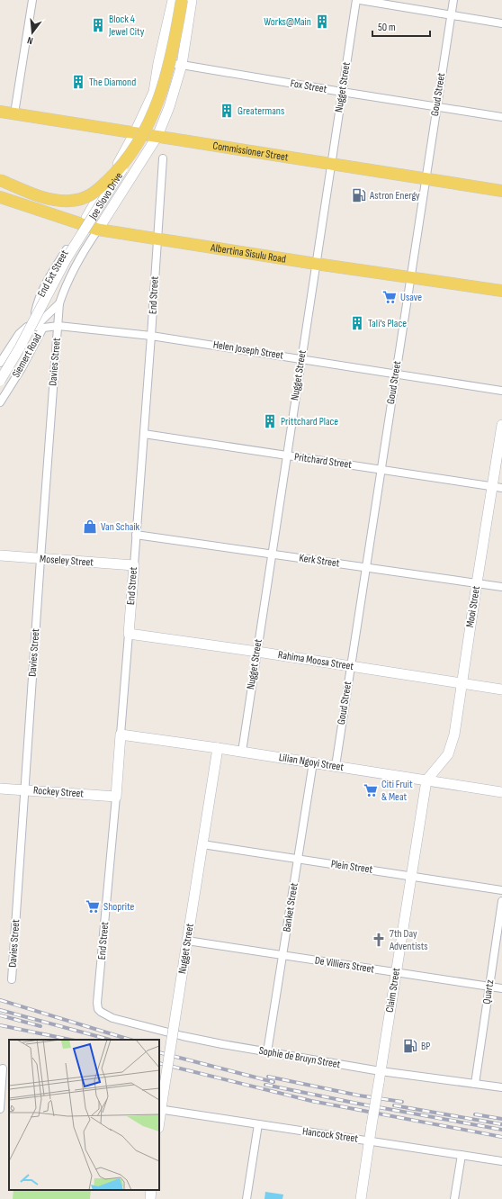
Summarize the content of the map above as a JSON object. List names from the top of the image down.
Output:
{
  "streets": {
    "main road": ["Commissioner Street", "Joe Slovo Drive", "Albertina Sisulu Road"],
    "street": [
      "Fox Street",
      "Nugget Street",
      "Goud Street",
      "End Ext Street",
      "End Street",
      "Helen Joseph Street",
      "Siemert Road",
      "Davies Street",
      "Pritchard Street",
      "Moseley Street",
      "Kerk Street",
      "Mooi Street",
      "Rahima Moosa Street",
      "Lilian Ngoyi Street",
      "Rockey Street",
      "Plein Street",
      "Banket Street",
      "De Villiers Street",
      "Claim Street",
      "Quartz",
      "Sophie de Bruyn Street",
      "Hancock Street"
    ]
  },
  "crossings": [
    ["Fox Street", "Nugget Street"],
    ["Fox Street", "Goud Street"],
    ["Nugget Street", "Commissioner Street"],
    ["Nugget Street", "Albertina Sisulu Road"],
    ["Nugget Street", "Helen Joseph Street"],
    ["Nugget Street", "Pritchard Street"],
    ["Nugget Street", "Kerk Street"],
    ["Nugget Street", "Rahima Moosa Street"],
    ["Nugget Street", "Lilian Ngoyi Street"],
    ["Nugget Street", "Plein Street"],
    ["Nugget Street", "De Villiers Street"],
    ["Nugget Street", "Hancock Street"],
    ["Goud Street", "Commissioner Street"],
    ["Goud Street", "Albertina Sisulu Road"],
    ["Goud Street", "Helen Joseph Street"],
    ["Goud Street", "Pritchard Street"],
    ["Goud Street", "Kerk Street"],
    ["Goud Street", "Rahima Moosa Street"],
    ["Goud Street", "Lilian Ngoyi Street"],
    ["Commissioner Street", "Joe Slovo Drive"],
    ["Joe Slovo Drive", "Albertina Sisulu Road"],
    ["Joe Slovo Drive", "Helen Joseph Street"],
    ["Joe Slovo Drive", "Siemert Road"],
    ["Joe Slovo Drive", "Davies Street"],
    ["Albertina Sisulu Road", "End Ext Street"],
    ["Albertina Sisulu Road", "End Street"],
    ["End Ext Street", "Siemert Road"],
    ["End Street", "Helen Joseph Street"],
    ["End Street", "Pritchard Street"],
    ["End Street", "Moseley Street"],
    ["End Street", "Kerk Street"],
    ["End Street", "Rahima Moosa Street"],
    ["End Street", "Lilian Ngoyi Street"],
    ["End Street", "Rockey Street"],
    ["End Street", "Sophie de Bruyn Street"],
    ["Helen Joseph Street", "Siemert Road"],
    ["Helen Joseph Street", "Davies Street"],
    ["Siemert Road", "Davies Street"],
    ["Davies Street", "Moseley Street"],
    ["Davies Street", "Rockey Street"],
    ["Pritchard Street", "Mooi Street"],
    ["Kerk Street", "Mooi Street"],
    ["Mooi Street", "Rahima Moosa Street"],
    ["Mooi Street", "Lilian Ngoyi Street"],
    ["Mooi Street", "Claim Street"],
    ["Lilian Ngoyi Street", "Banket Street"],
    ["Lilian Ngoyi Street", "Claim Street"],
    ["Plein Street", "Banket Street"],
    ["Plein Street", "Claim Street"],
    ["Banket Street", "De Villiers Street"],
    ["Banket Street", "Sophie de Bruyn Street"],
    ["De Villiers Street", "Claim Street"],
    ["De Villiers Street", "Quartz"],
    ["Claim Street", "Sophie de Bruyn Street"],
    ["Claim Street", "Hancock Street"],
    ["Quartz", "Sophie de Bruyn Street"]
  ],
  "places": {
    "building": [
      "Works@Main",
      "Block 4 Jewel City",
      "The Diamond",
      "Greatermans",
      "Tali's Place",
      "Prittchard Place"
    ],
    "fuel station": ["Astron Energy", "BP"],
    "supermarket": ["Usave", "Citi Fruit & Meat", "Shoprite"],
    "shop": ["Van Schaik"],
    "church": ["7th Day Adventists"]
  },
  "scale_bar": "50 m",
  "north": "bottom"
}
